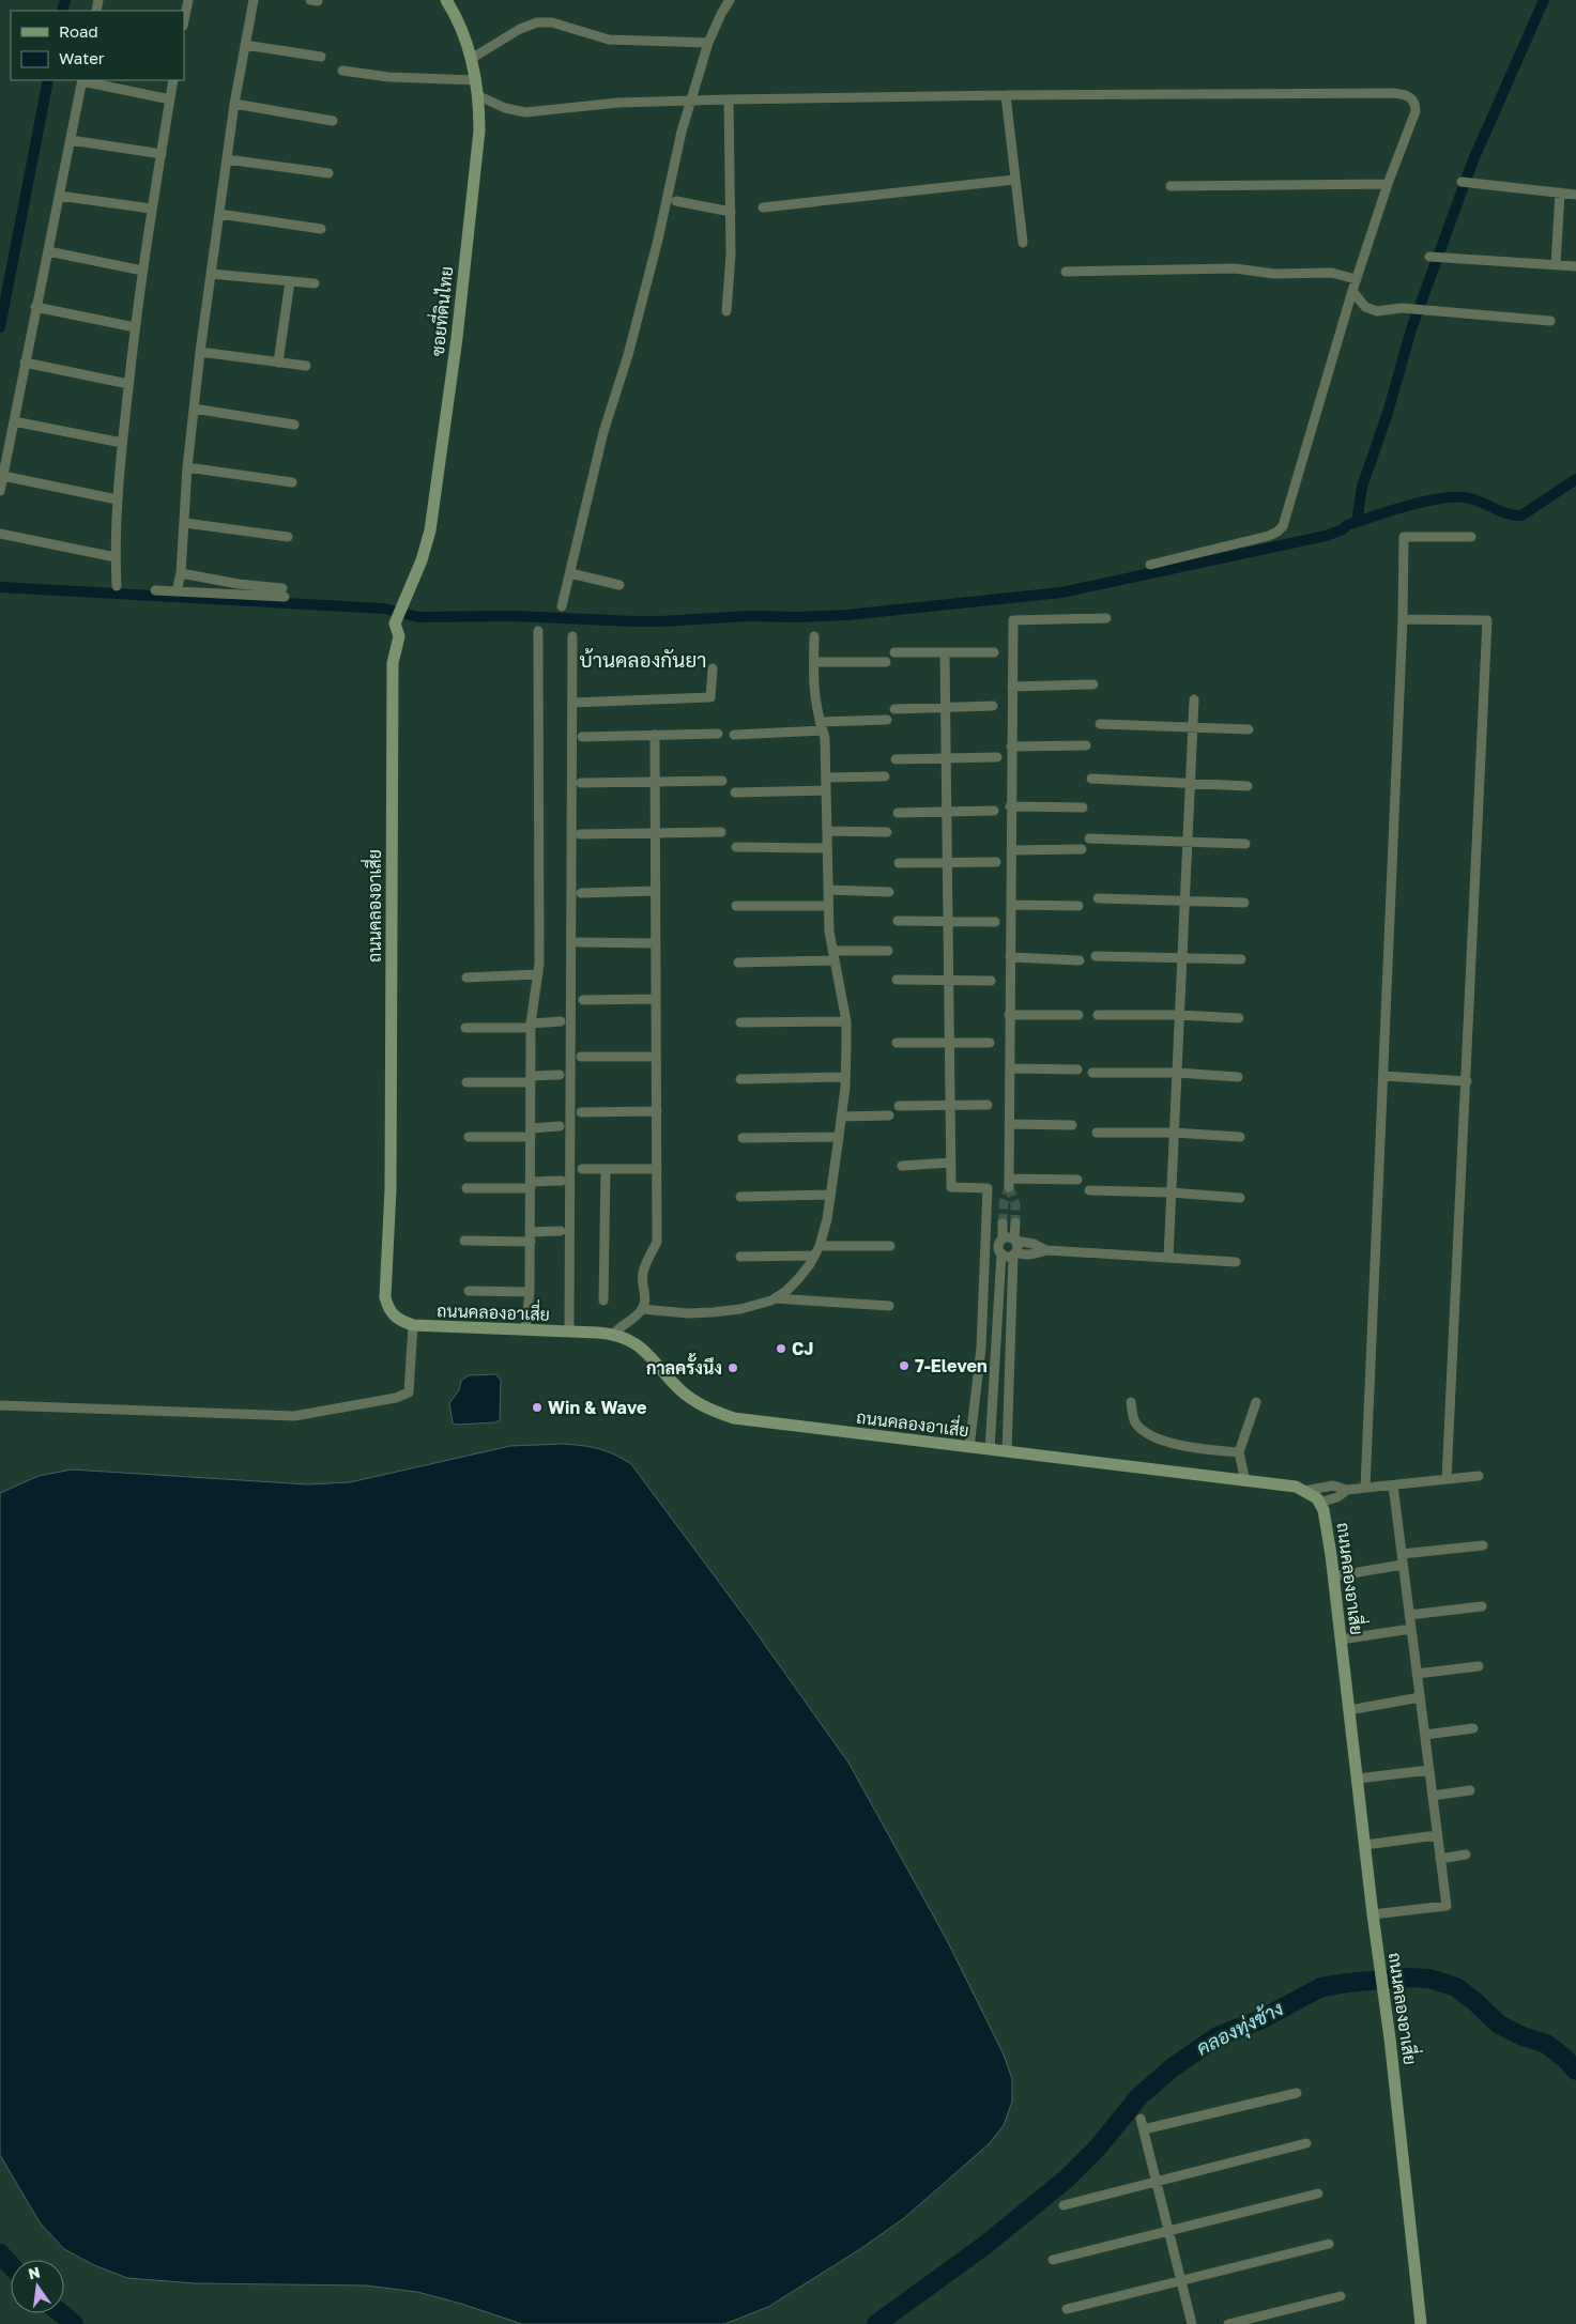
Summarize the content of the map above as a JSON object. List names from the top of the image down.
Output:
{
  "streets": {
    "street": ["ซอยที่ดินไทย", "ถนนคลองอาเสี่ย"]
  },
  "crossings": [
    ["ซอยที่ดินไทย", "ถนนคลองอาเสี่ย"]
  ],
  "districts": ["บ้านคลองกันยา"],
  "water": ["คลองทุ่งช้าง"],
  "places": [
    "CJ",
    "7-Eleven",
    "กาลครั้งนึง",
    "Win & Wave"
  ],
  "legend": ["Road", "Water"],
  "north": "top"
}
